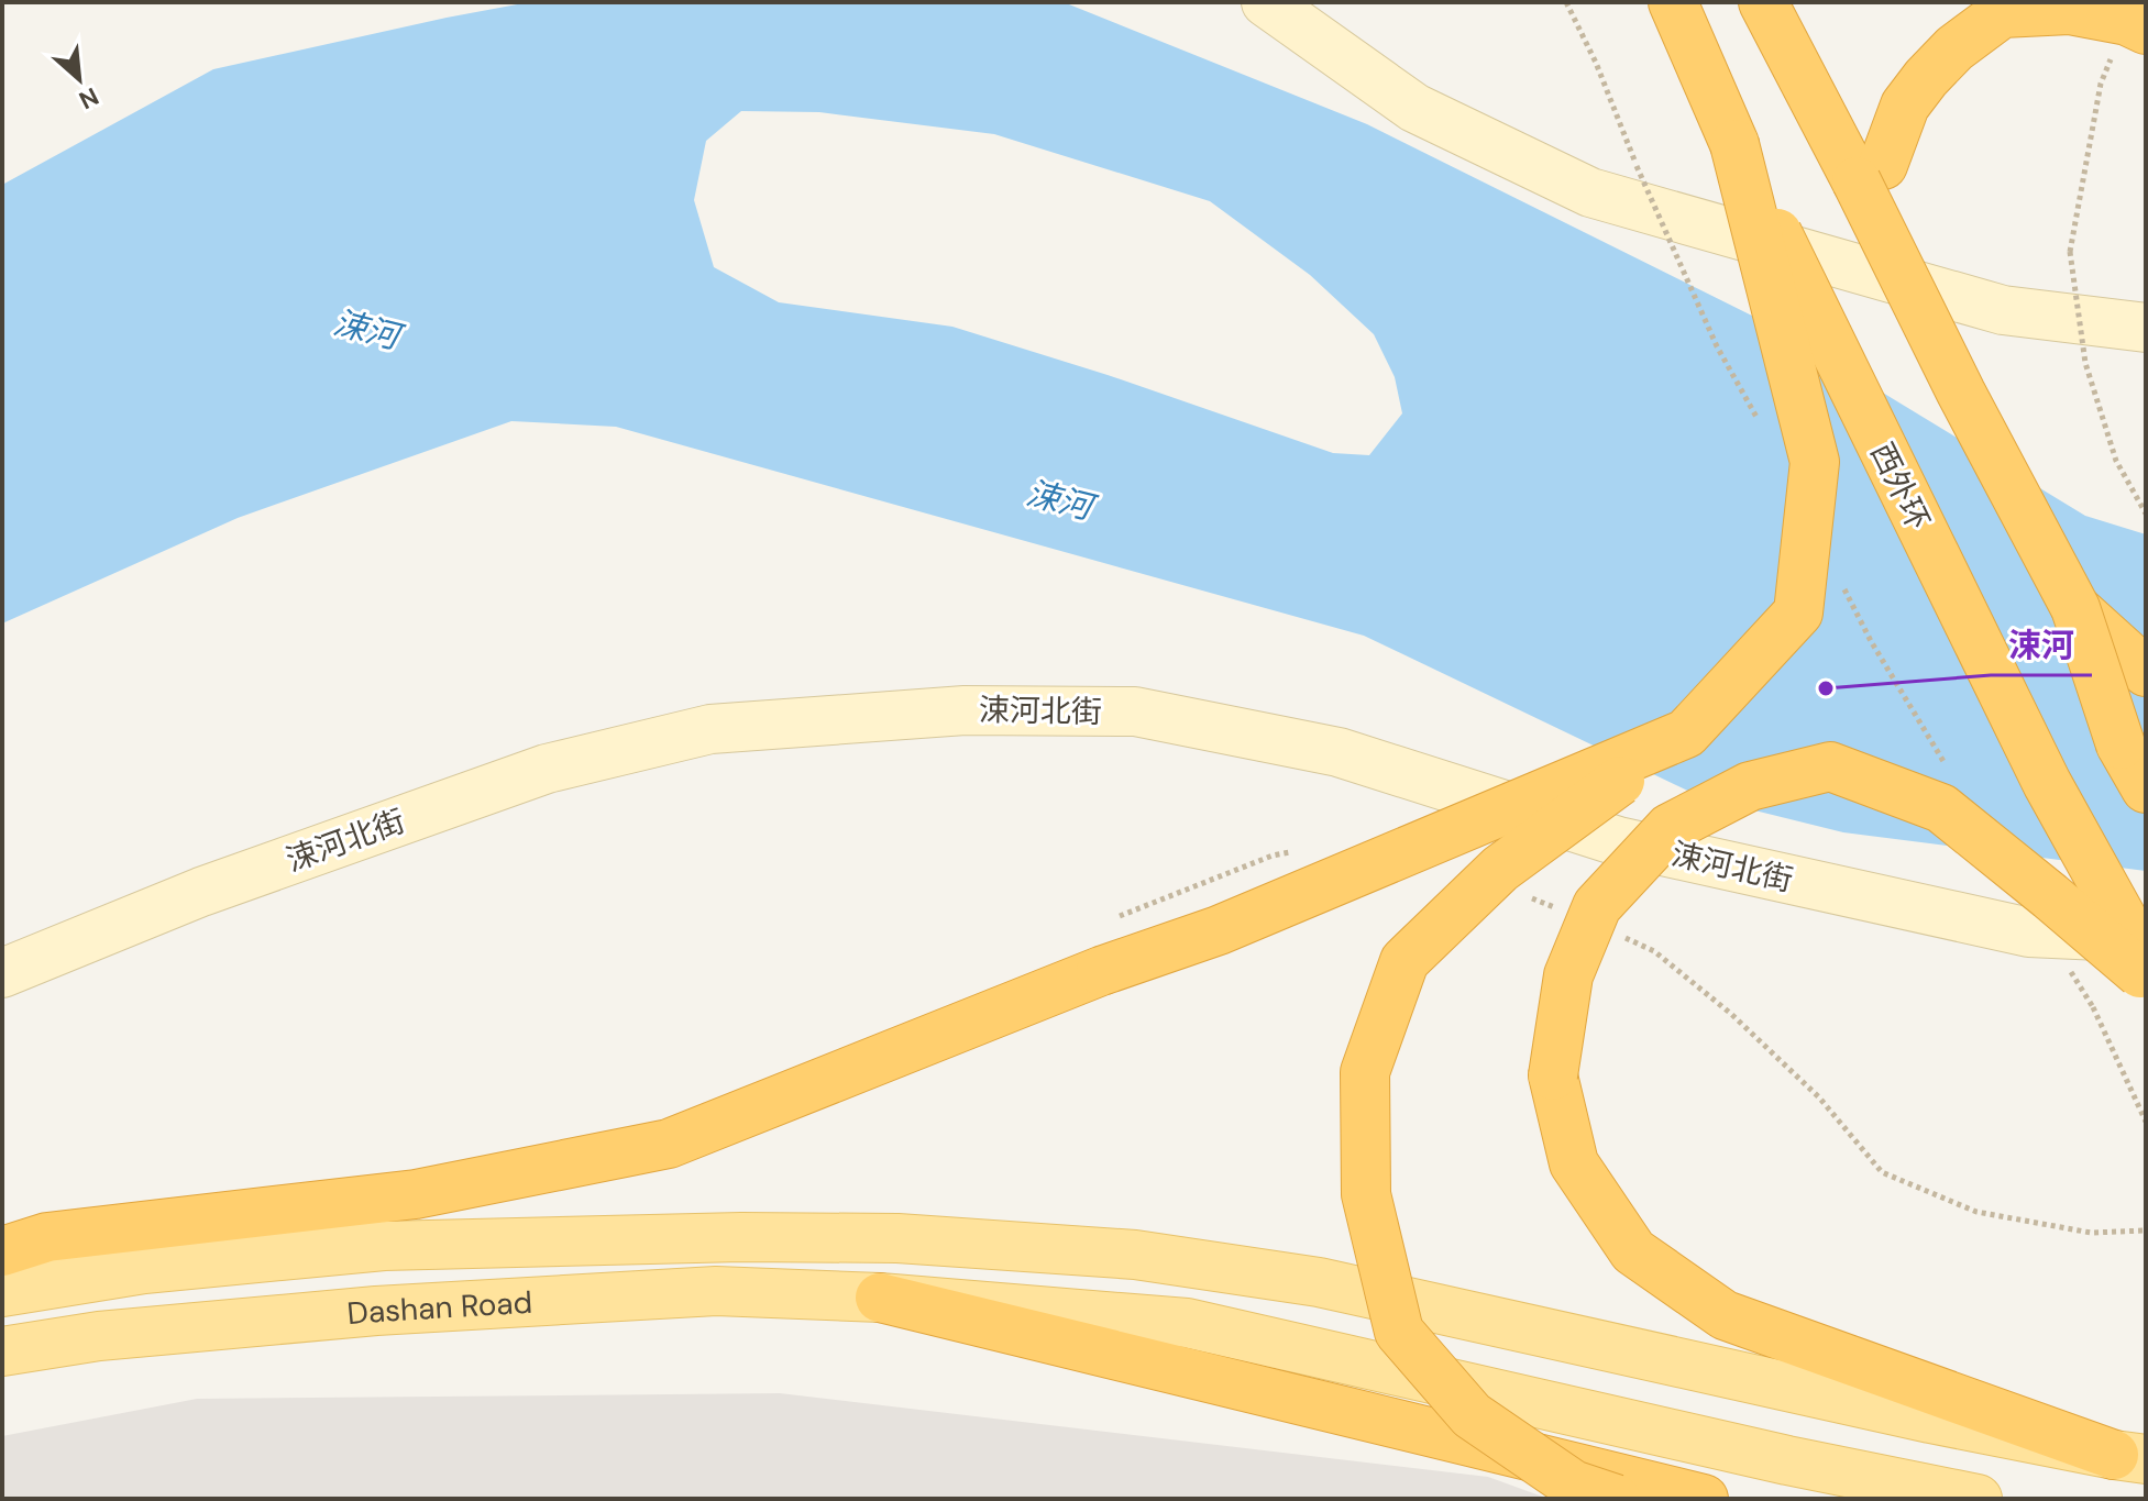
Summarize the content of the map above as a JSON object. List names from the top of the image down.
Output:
{
  "streets": {
    "highway": ["西外环"],
    "main road": ["涑河北街", "Dashan Road"]
  },
  "water": ["涑河"],
  "places": ["涑河"],
  "north": "bottom right"
}
